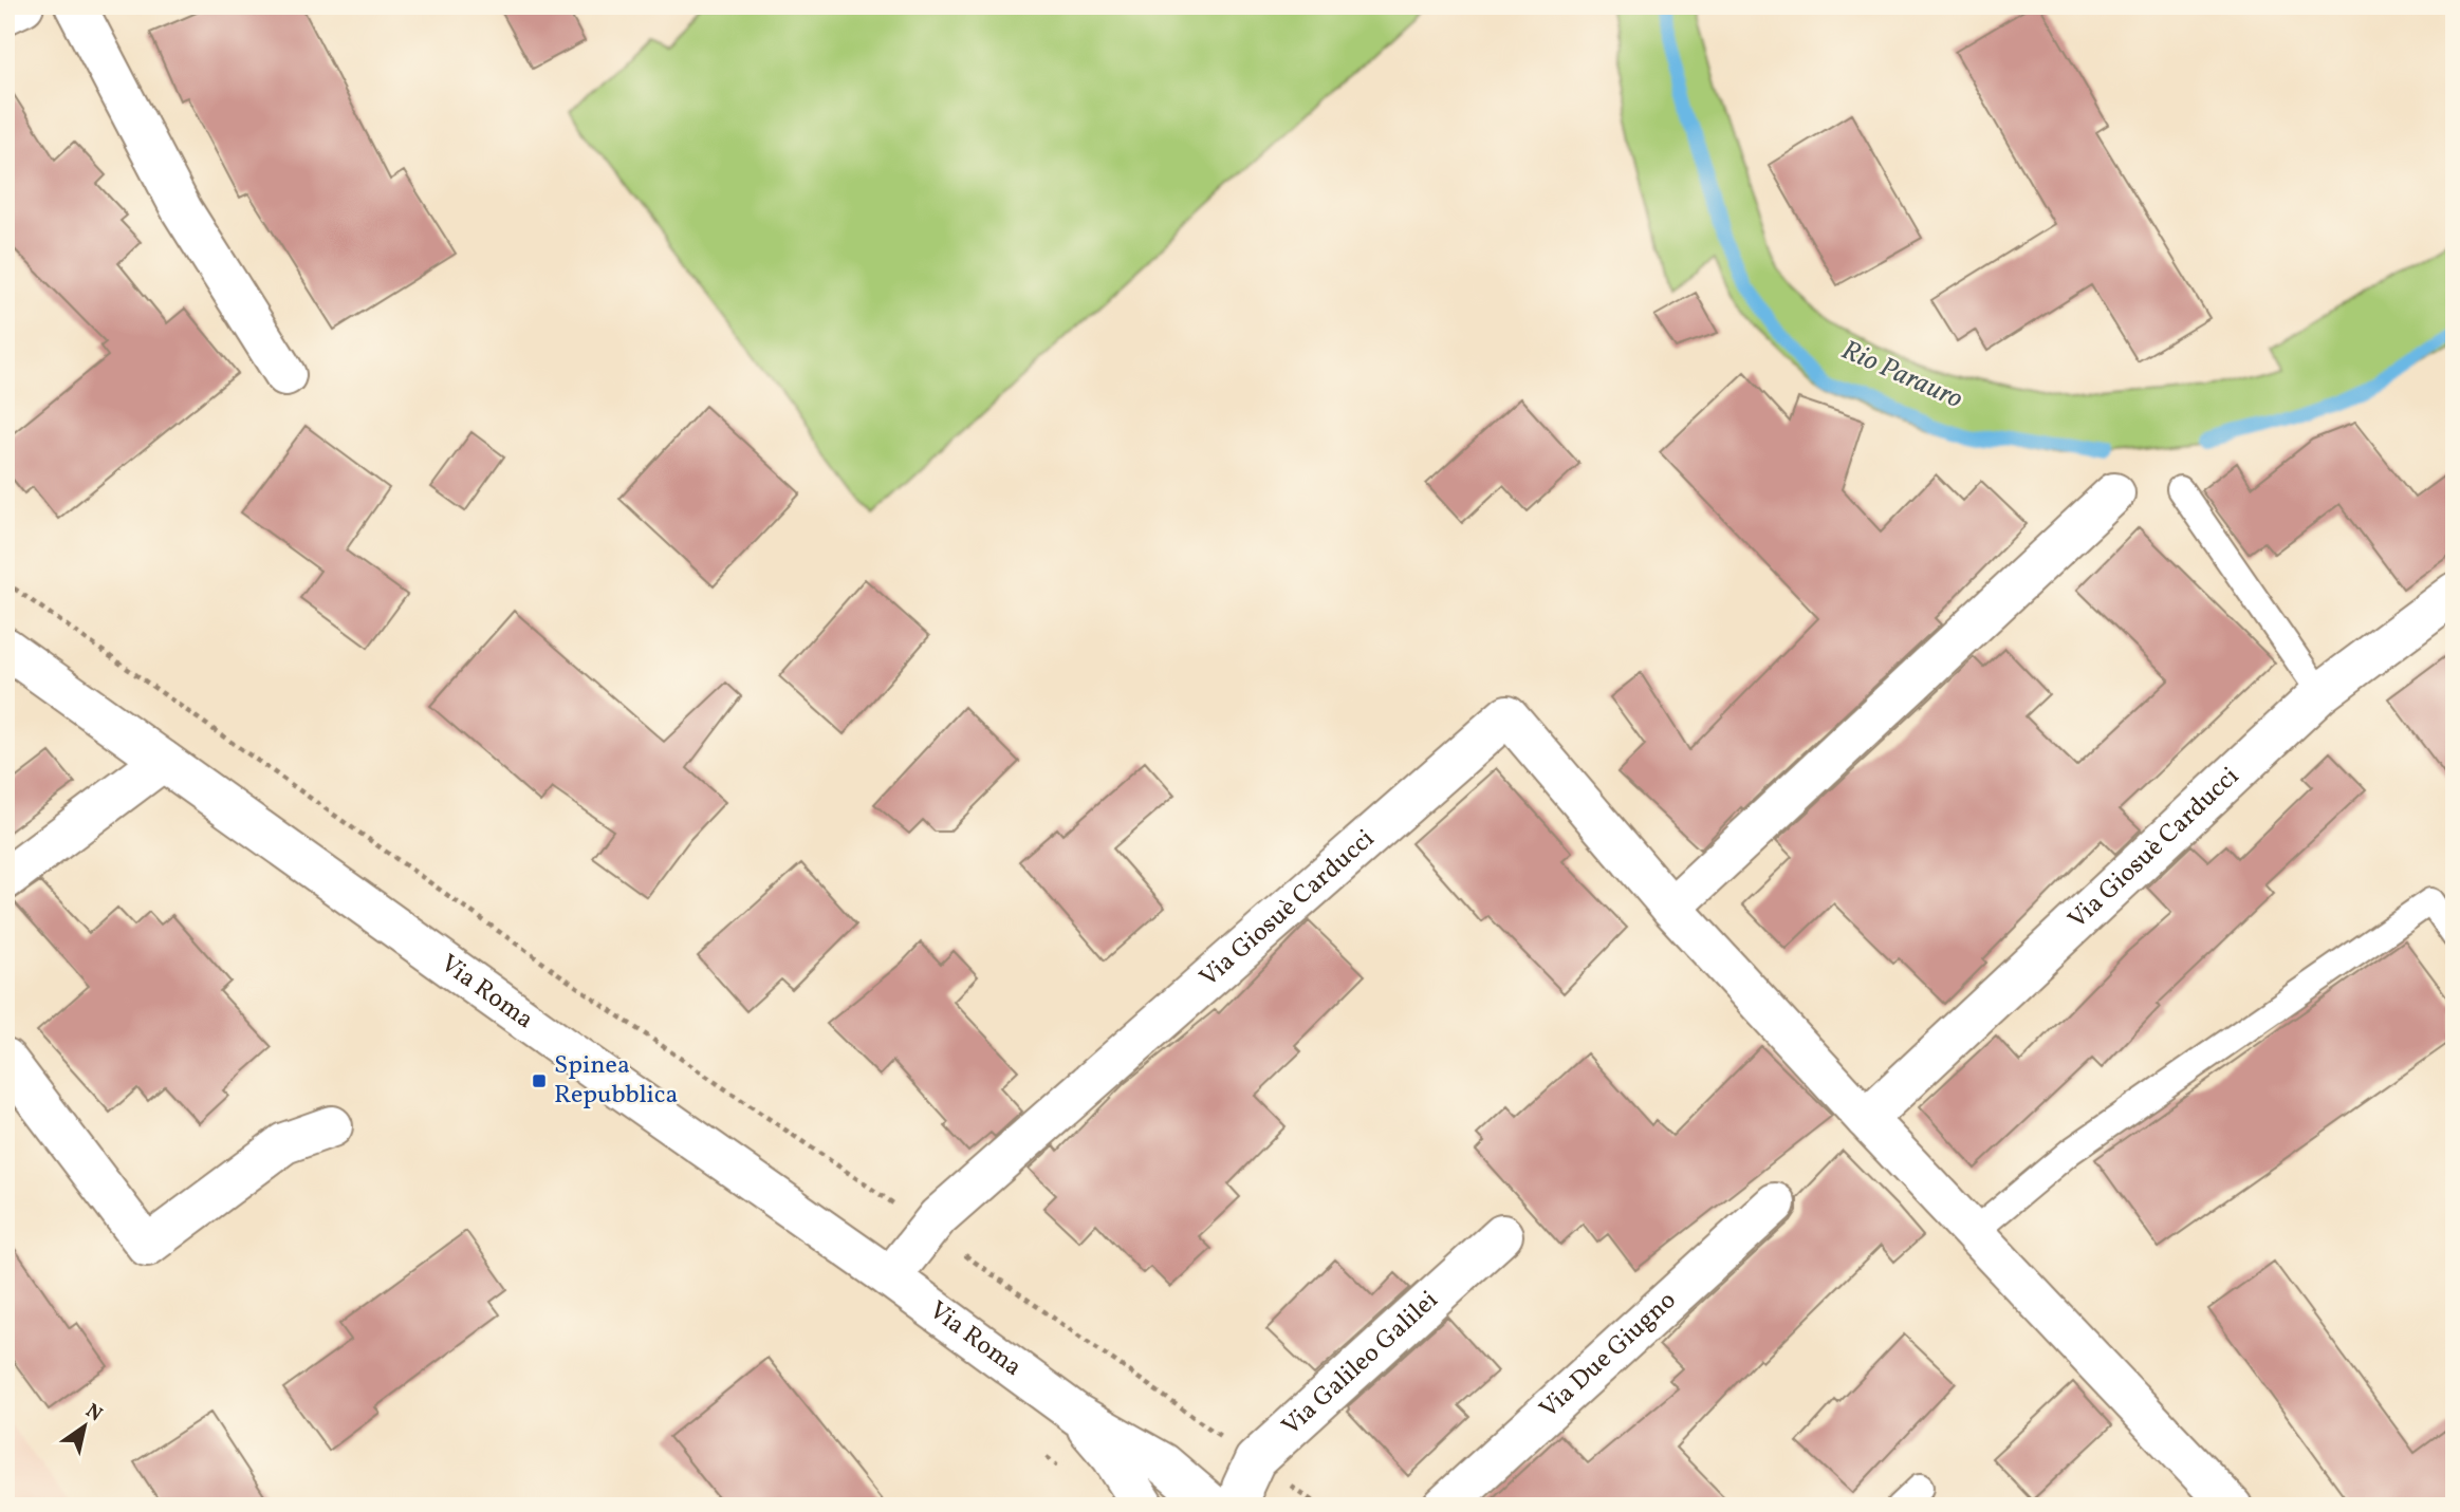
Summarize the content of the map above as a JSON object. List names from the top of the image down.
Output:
{
  "streets": {
    "street": [
      "Via Giosuè Carducci",
      "Via Roma",
      "Via Due Giugno",
      "Via Galileo Galilei"
    ]
  },
  "crossings": [
    ["Via Giosuè Carducci", "Via Roma"]
  ],
  "water": ["Rio Parauro"],
  "places": {
    "transit": ["Spinea Repubblica"]
  },
  "north": "top right"
}
